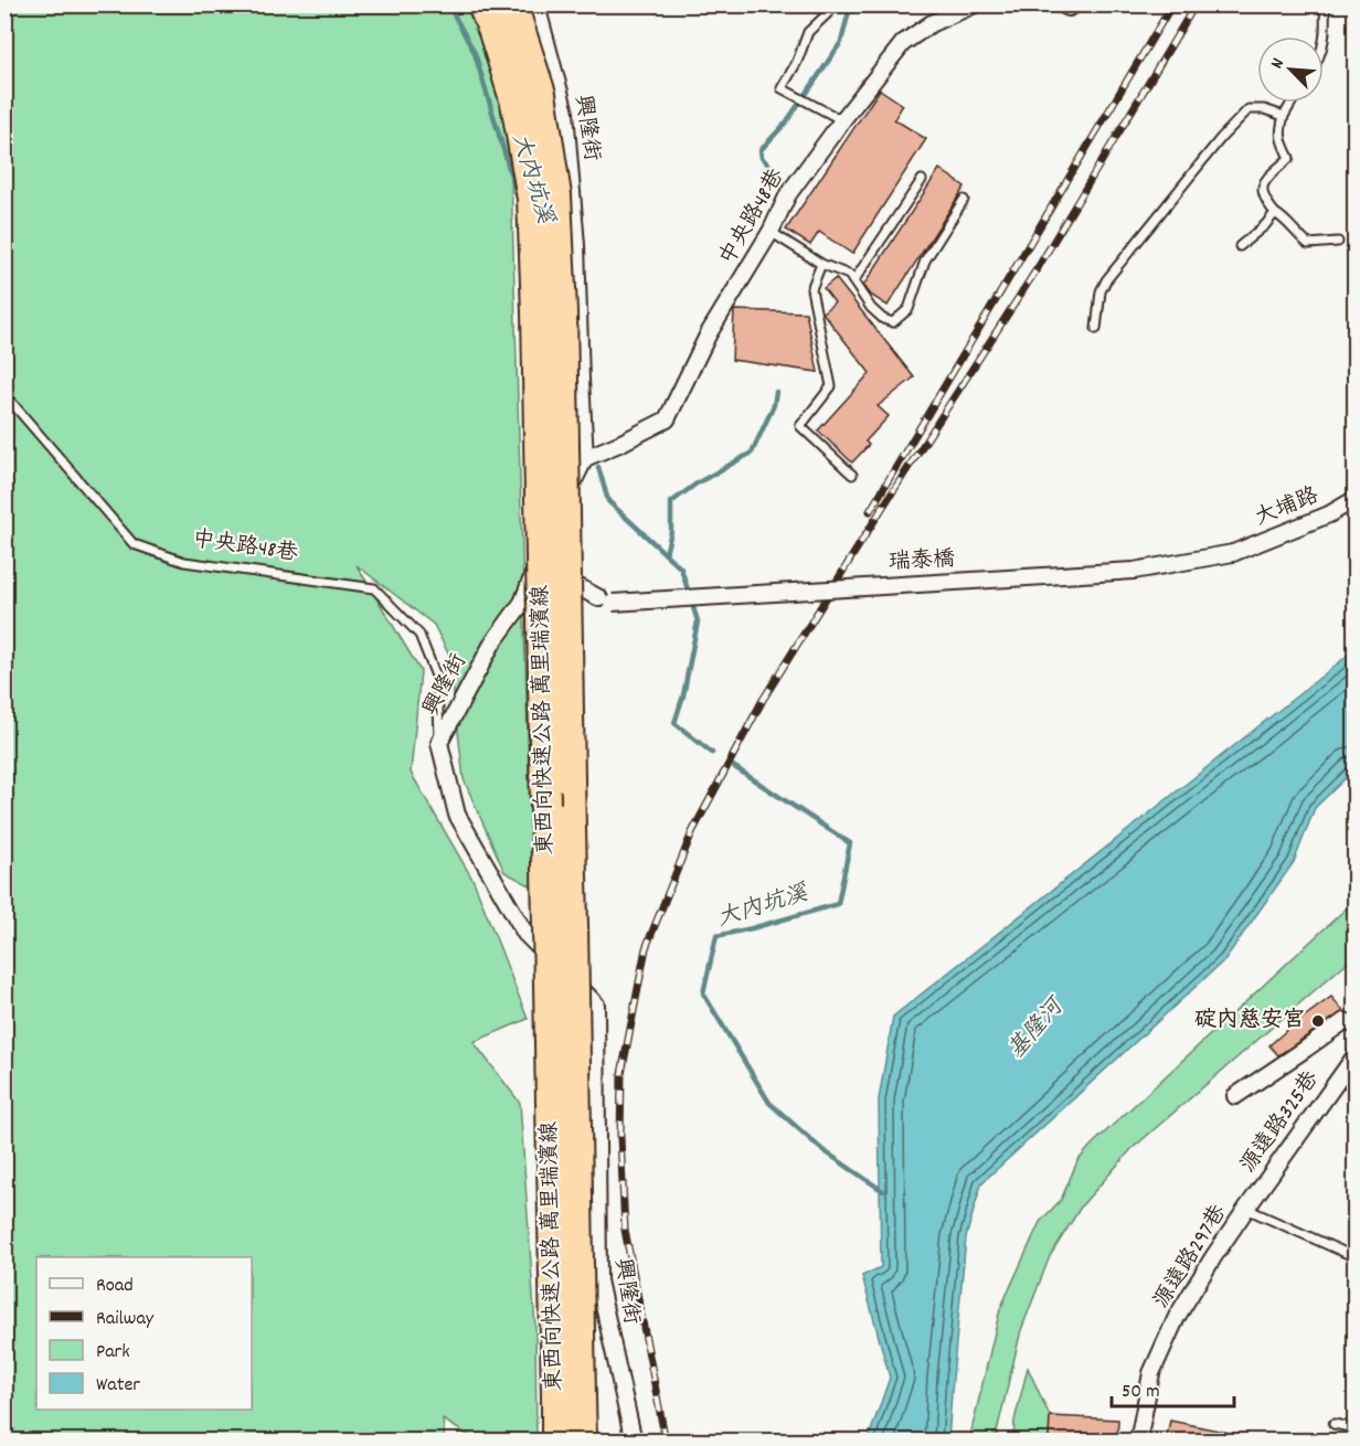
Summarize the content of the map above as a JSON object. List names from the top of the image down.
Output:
{
  "streets": {
    "highway": ["東西向快速公路 萬里瑞濱線"],
    "street": [
      "興隆街",
      "中央路48巷",
      "大埔路",
      "瑞泰橋",
      "源遠路325巷",
      "源遠路297巷"
    ]
  },
  "crossings": [
    ["興隆街", "中央路48巷"],
    ["大埔路", "瑞泰橋"],
    ["源遠路325巷", "源遠路297巷"]
  ],
  "water": ["大內坑溪", "基隆河"],
  "places": ["碇內慈安宮"],
  "legend": [
    "Road",
    "Railway",
    "Park",
    "Water"
  ],
  "scale_bar": "50 m",
  "north": "top left"
}
